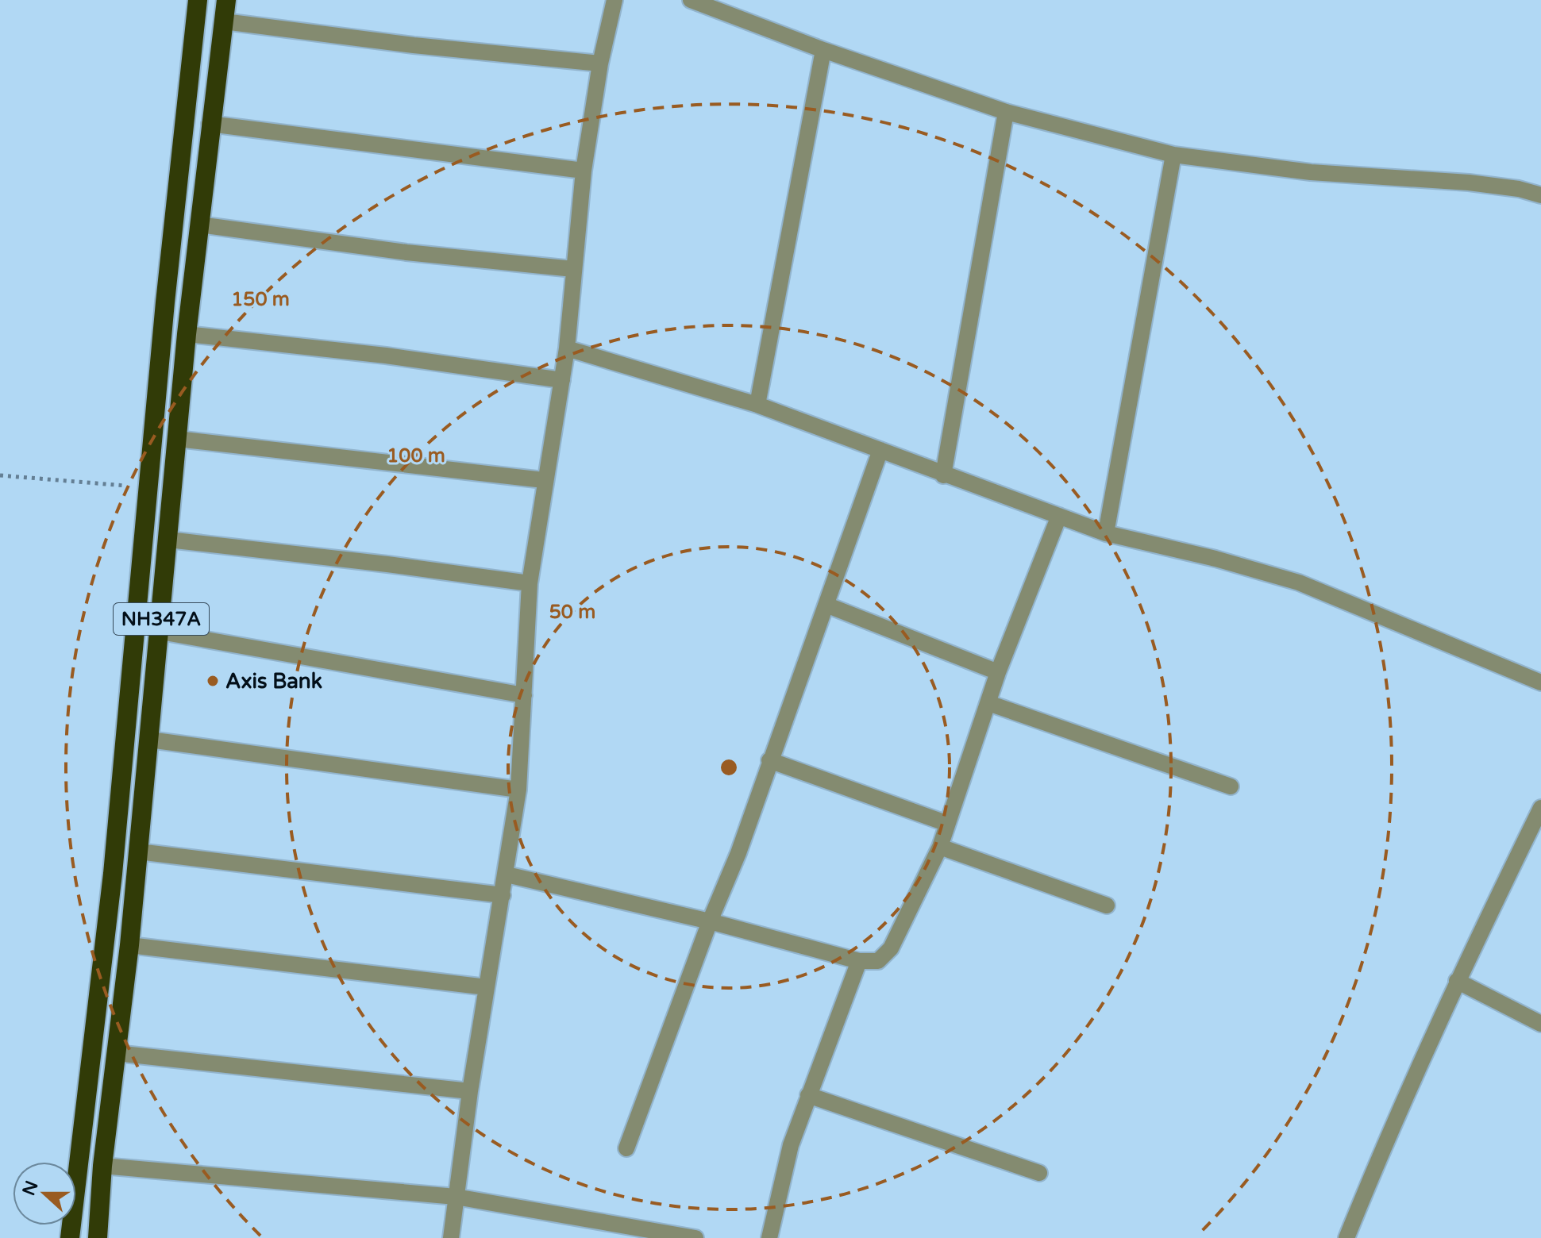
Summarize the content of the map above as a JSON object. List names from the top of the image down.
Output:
{
  "streets": {
    "highway": ["NH347A"]
  },
  "places": ["Axis Bank"],
  "north": "left",
  "rings": ["150 m", "100 m", "50 m"]
}
